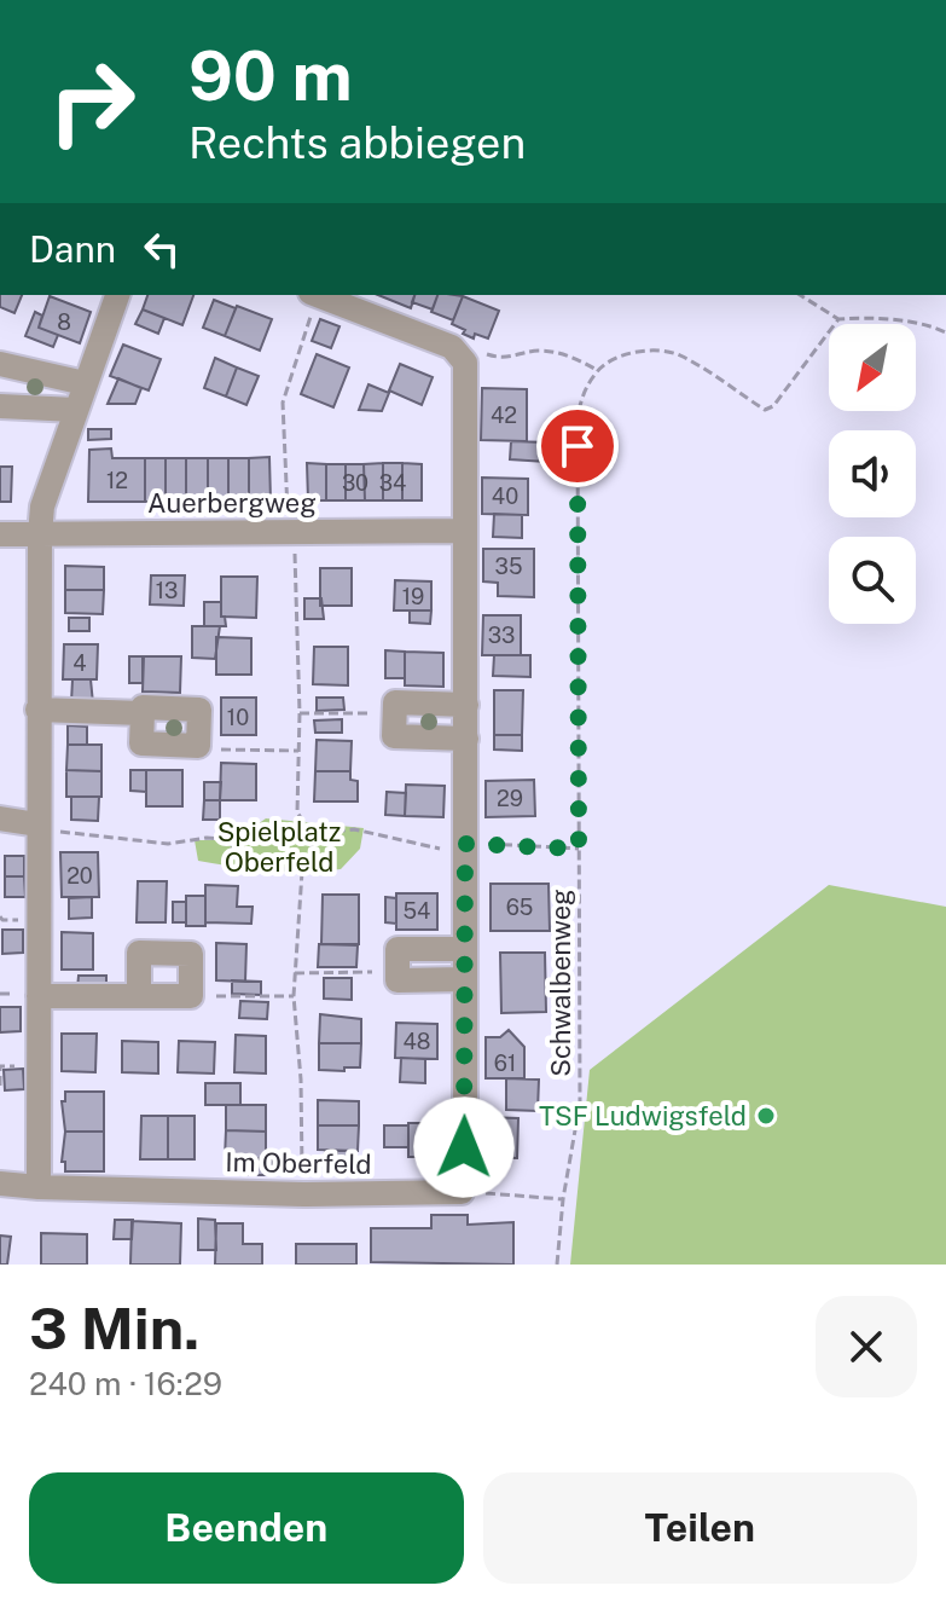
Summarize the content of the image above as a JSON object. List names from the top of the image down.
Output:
{
  "streets": {
    "street": ["Auerbergweg", "Im Oberfeld"],
    "path": ["Schwalbenweg"]
  },
  "parks": ["Spielplatz Oberfeld"],
  "places": ["TSF Ludwigsfeld"],
  "house_numbers": [
    "8",
    "42",
    "12",
    "30",
    "34",
    "40",
    "35",
    "13",
    "19",
    "33",
    "4",
    "10",
    "29",
    "20",
    "65",
    "54",
    "48",
    "61"
  ],
  "north": "bottom left",
  "page": {
    "turn": ["90 m", "Rechts abbiegen"],
    "then": "Dann",
    "heading": ["3 Min.", "240 m · 16:29"],
    "buttons": ["Beenden", "Teilen"]
  }
}
